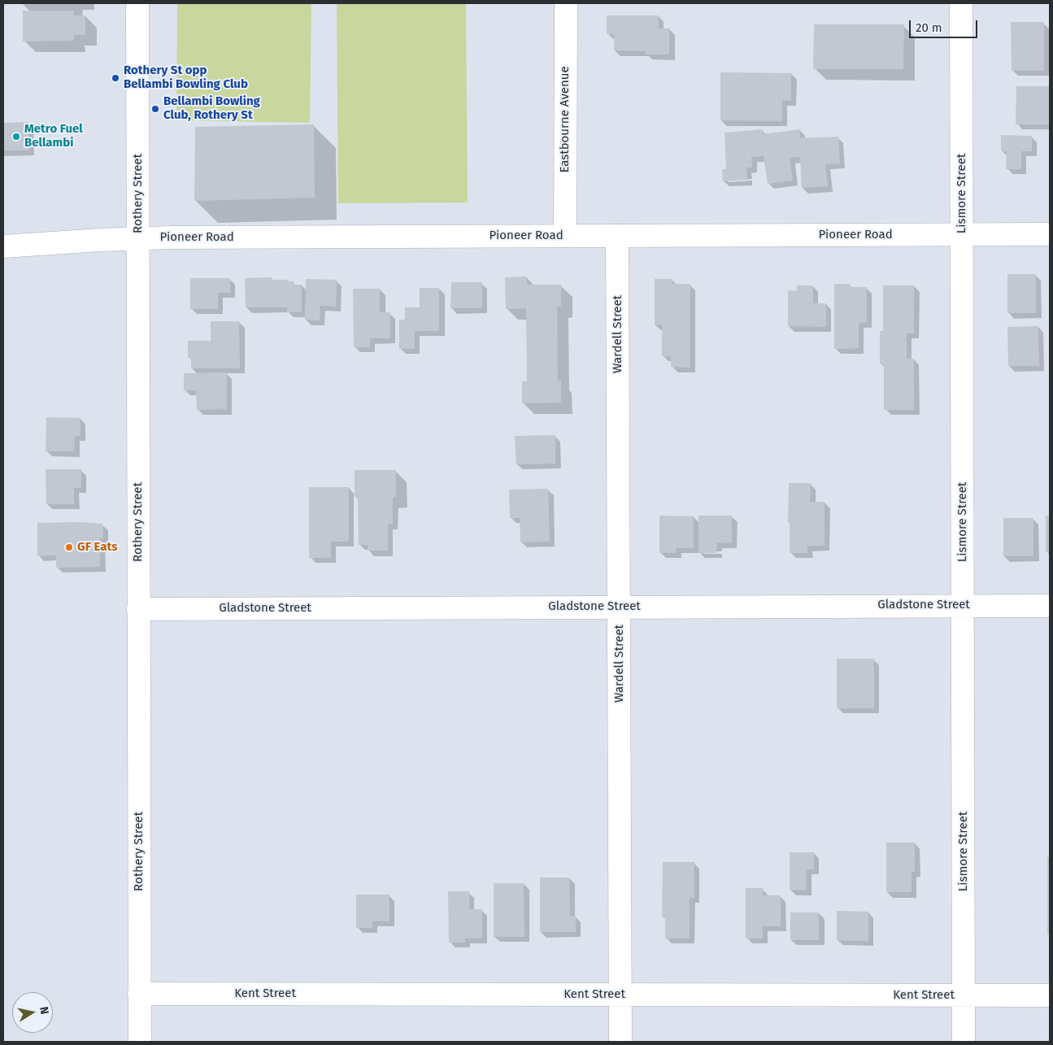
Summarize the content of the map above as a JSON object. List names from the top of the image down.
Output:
{
  "streets": {
    "street": [
      "Eastbourne Avenue",
      "Rothery Street",
      "Lismore Street",
      "Pioneer Road",
      "Wardell Street",
      "Gladstone Street",
      "Kent Street"
    ]
  },
  "crossings": [
    ["Eastbourne Avenue", "Pioneer Road"],
    ["Rothery Street", "Pioneer Road"],
    ["Rothery Street", "Gladstone Street"],
    ["Rothery Street", "Kent Street"],
    ["Lismore Street", "Pioneer Road"],
    ["Lismore Street", "Gladstone Street"],
    ["Lismore Street", "Kent Street"],
    ["Pioneer Road", "Wardell Street"],
    ["Wardell Street", "Gladstone Street"],
    ["Wardell Street", "Kent Street"]
  ],
  "places": [
    "Rothery St opp Bellambi Bowling Club",
    "Bellambi Bowling Club, Rothery St",
    "Metro Fuel Bellambi",
    "GF Eats"
  ],
  "scale_bar": "20 m",
  "north": "right"
}
